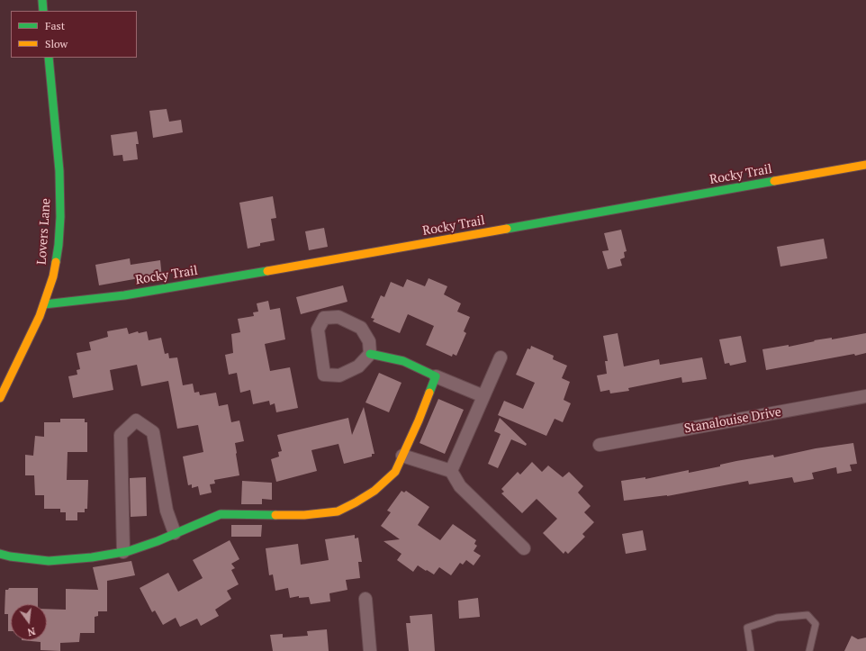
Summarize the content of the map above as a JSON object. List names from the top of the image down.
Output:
{
  "streets": {
    "street": ["Rocky Trail", "Lovers Lane", "Stanalouise Drive"]
  },
  "crossings": [
    ["Rocky Trail", "Lovers Lane"]
  ],
  "legend": ["Fast", "Slow"],
  "north": "bottom"
}
